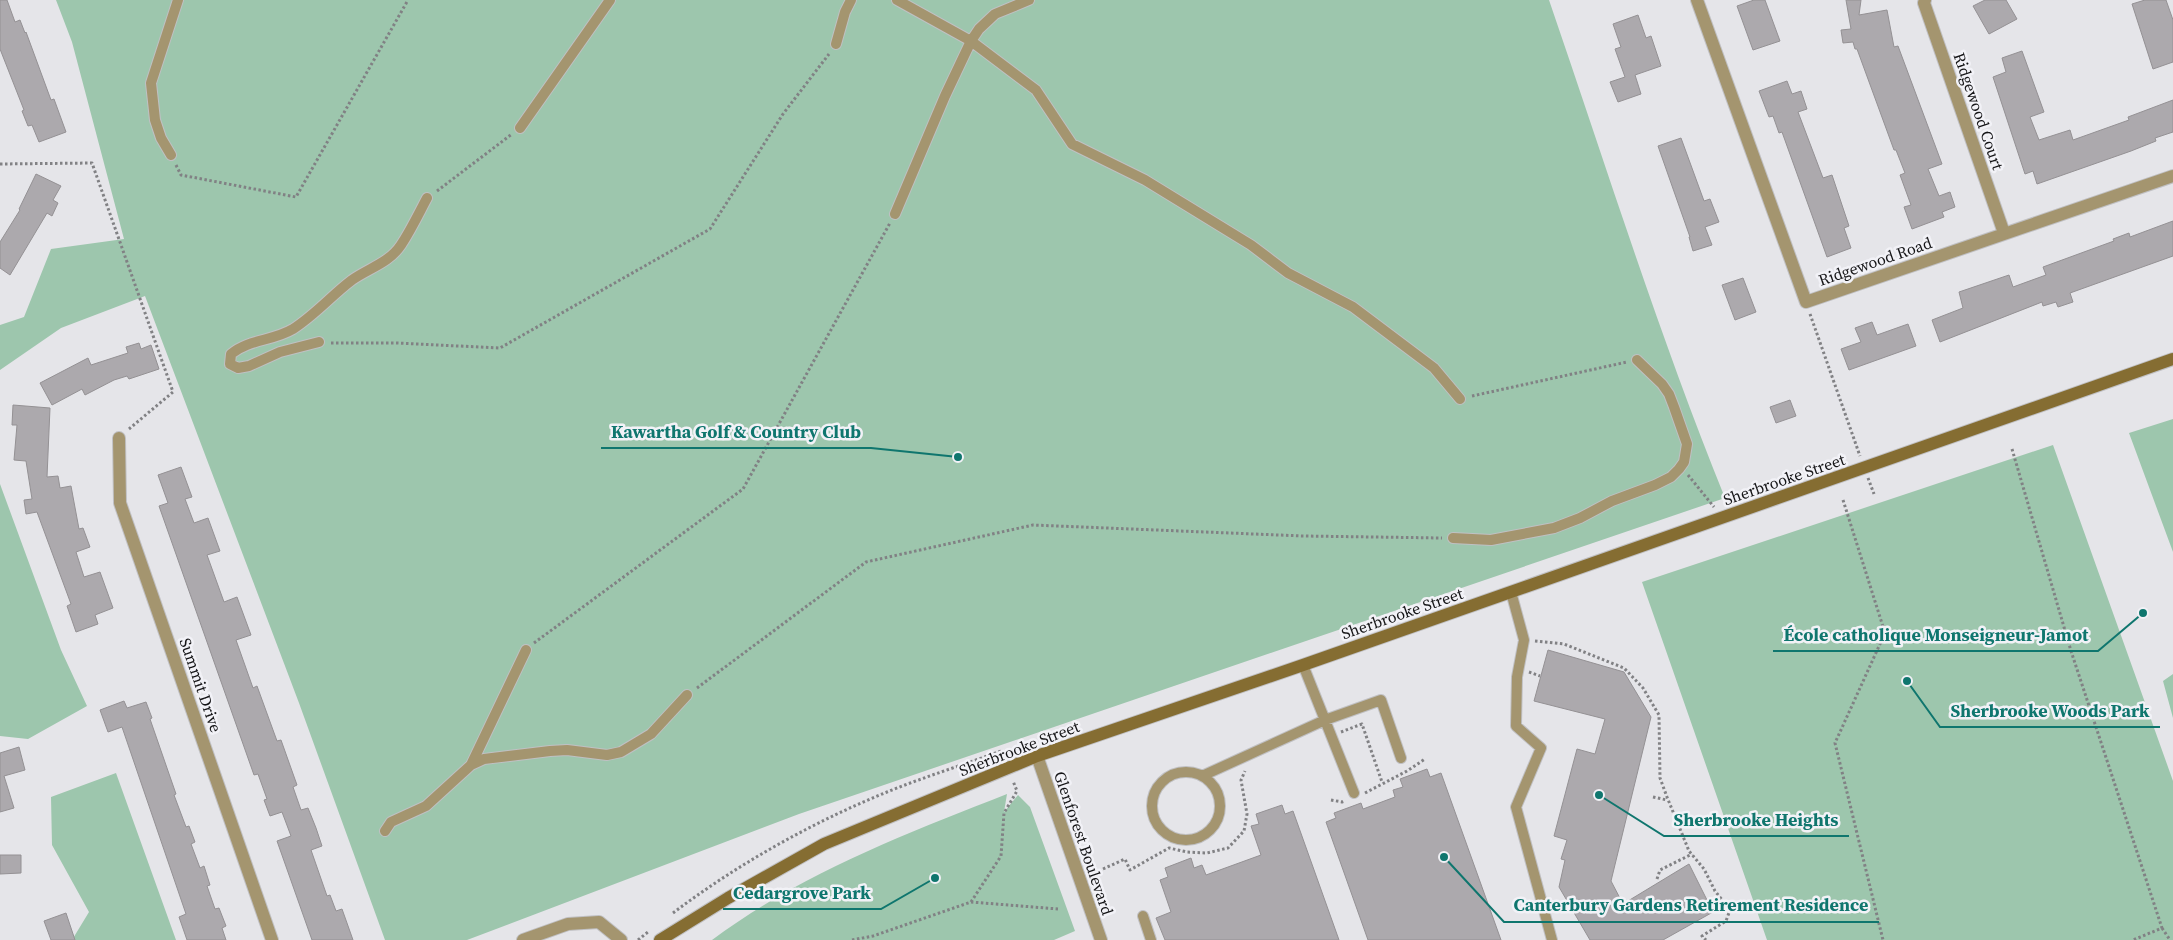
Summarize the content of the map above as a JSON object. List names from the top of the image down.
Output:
{
  "streets": {
    "main road": ["Sherbrooke Street"],
    "street": [
      "Ridgewood Court",
      "Ridgewood Road",
      "Summit Drive",
      "Glenforest Boulevard"
    ]
  },
  "crossings": [
    ["Ridgewood Court", "Ridgewood Road"],
    ["Sherbrooke Street", "Glenforest Boulevard"]
  ],
  "places": [
    "Kawartha Golf & Country Club",
    "École catholique Monseigneur-Jamot",
    "Sherbrooke Woods Park",
    "Sherbrooke Heights",
    "Canterbury Gardens Retirement Residence",
    "Cedargrove Park"
  ]
}
